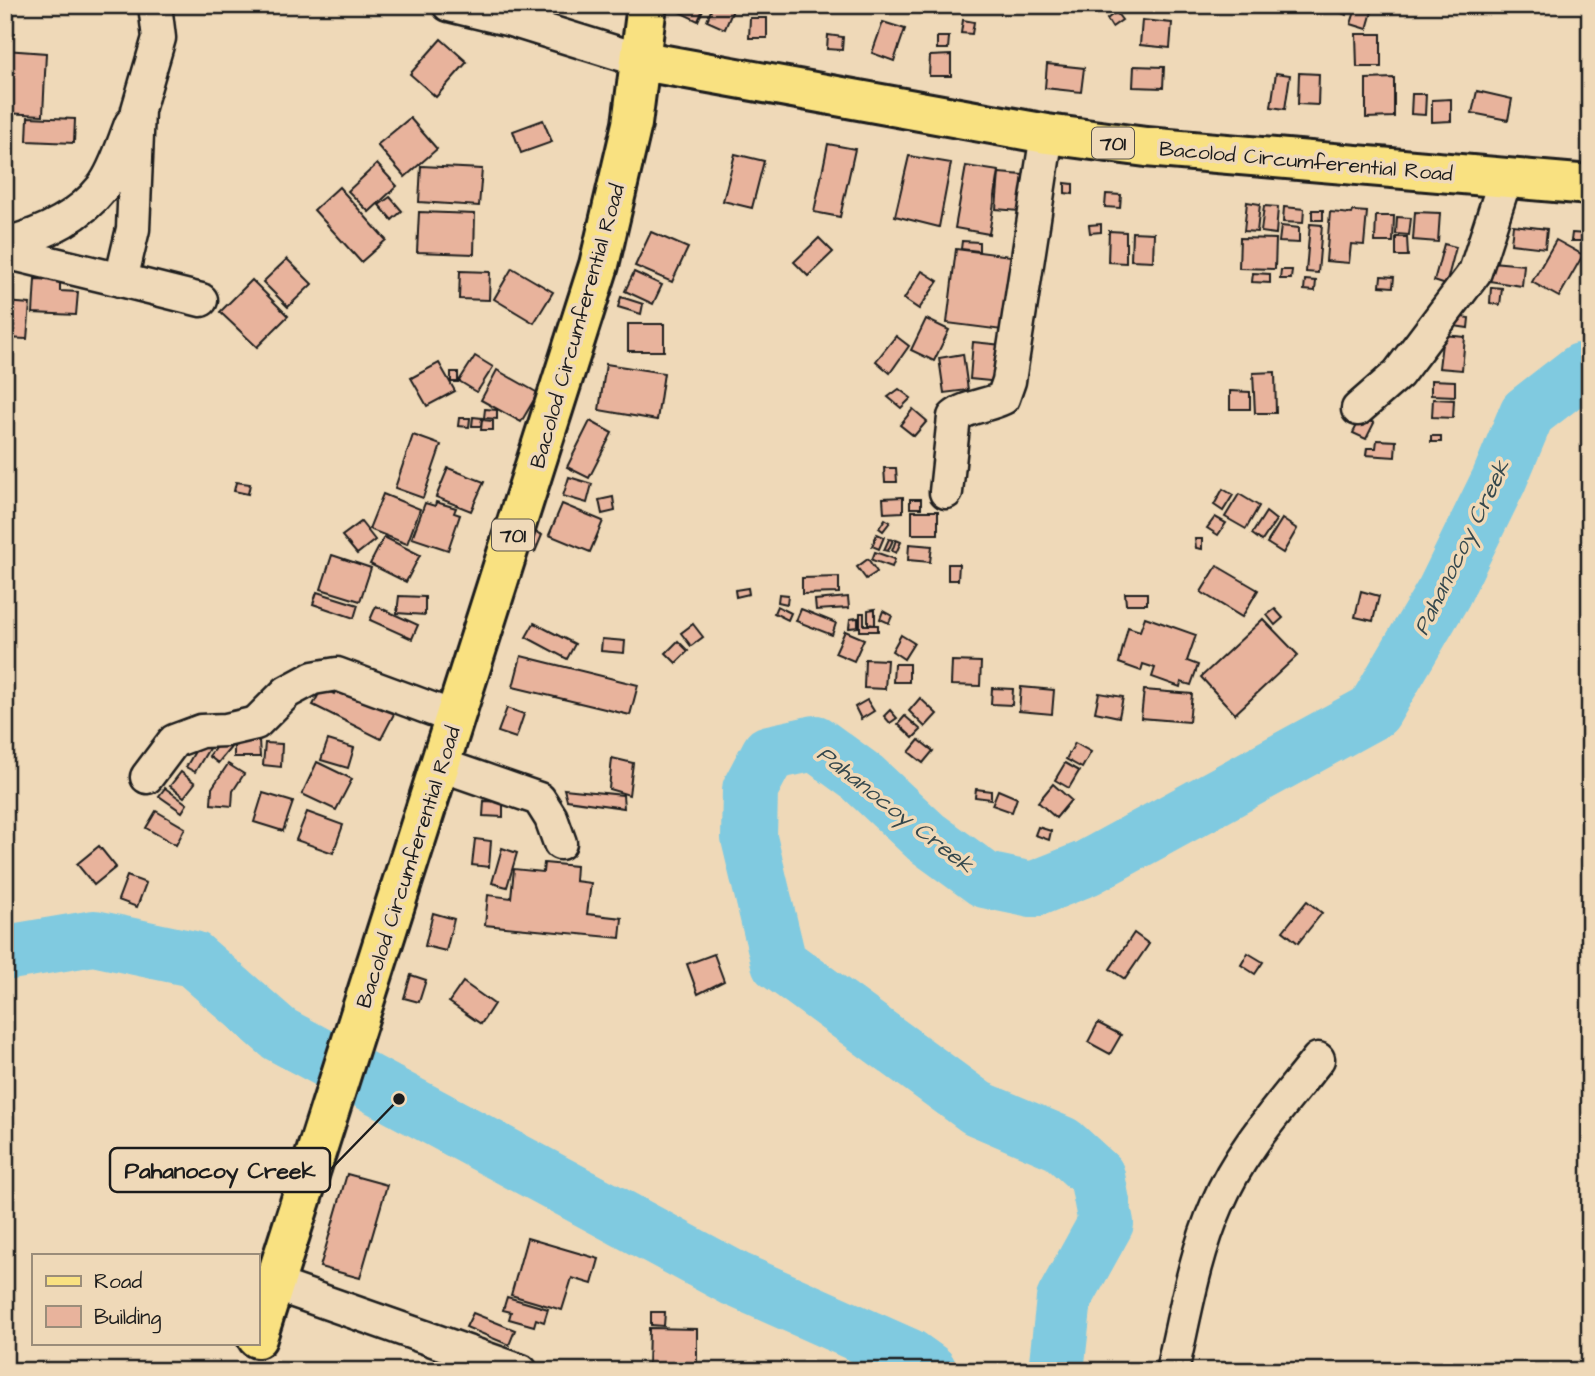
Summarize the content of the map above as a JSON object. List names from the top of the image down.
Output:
{
  "streets": {
    "main road": ["701", "Bacolod Circumferential Road"]
  },
  "water": ["Pahanocoy Creek"],
  "places": ["Pahanocoy Creek"],
  "legend": ["Road", "Building"]
}
